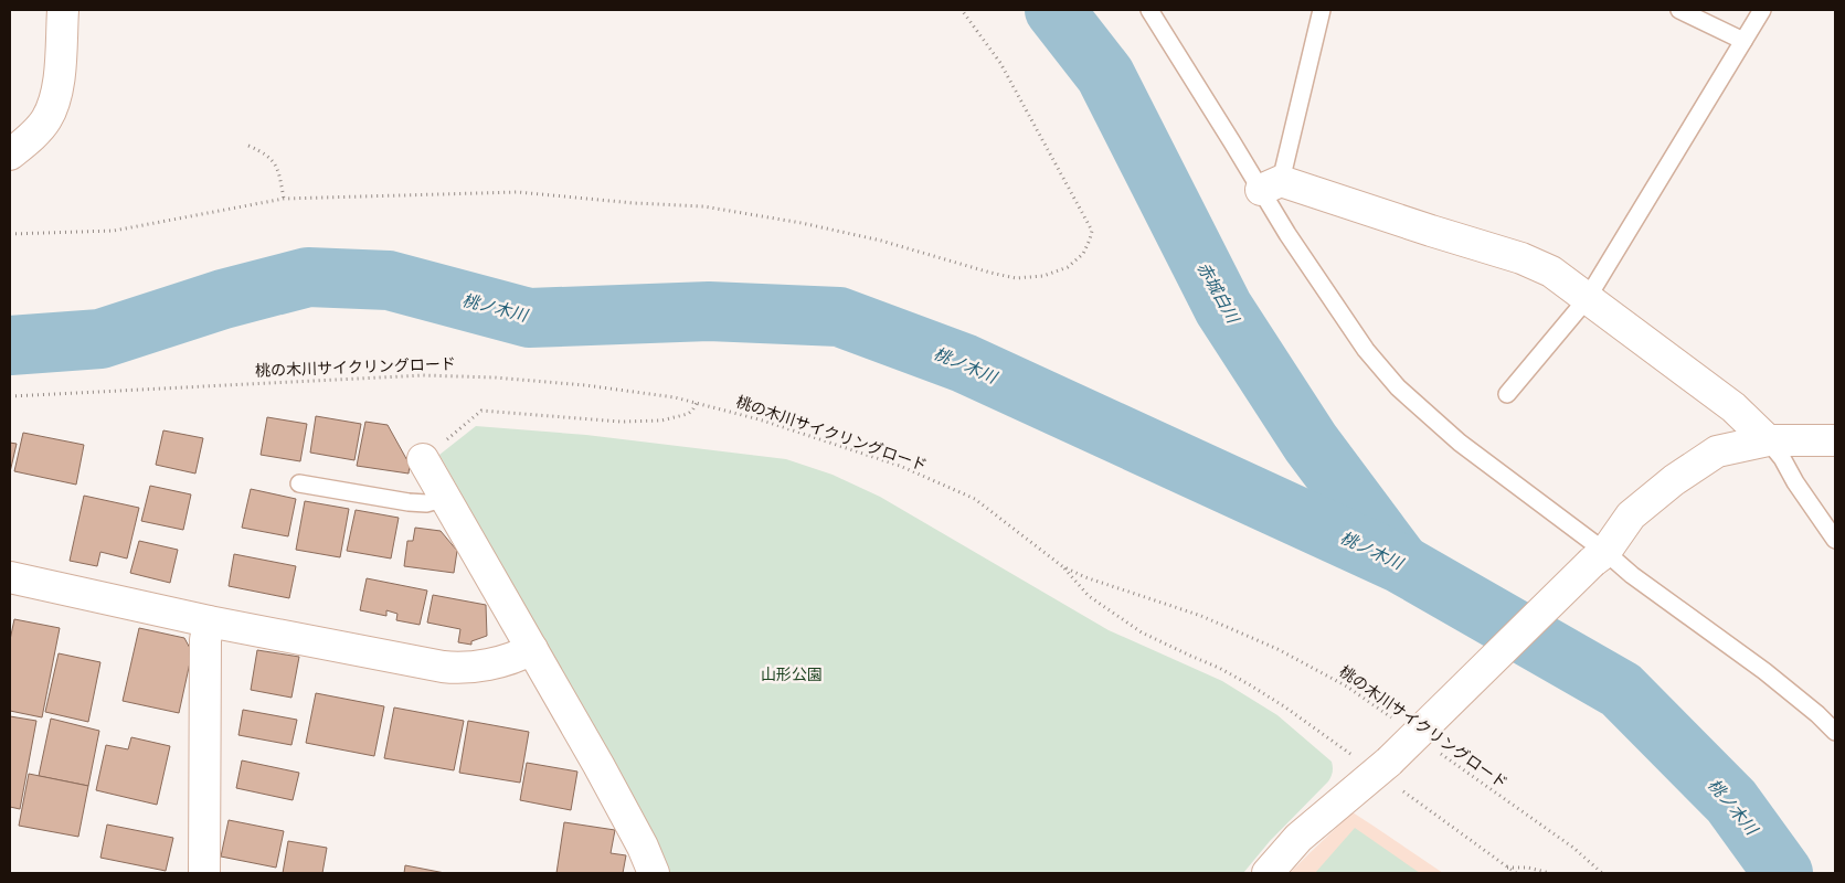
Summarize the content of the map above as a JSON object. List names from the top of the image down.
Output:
{
  "streets": {
    "path": ["桃の木川サイクリングロード"]
  },
  "water": ["赤城白川", "桃ノ木川"],
  "parks": ["山形公園"]
}
